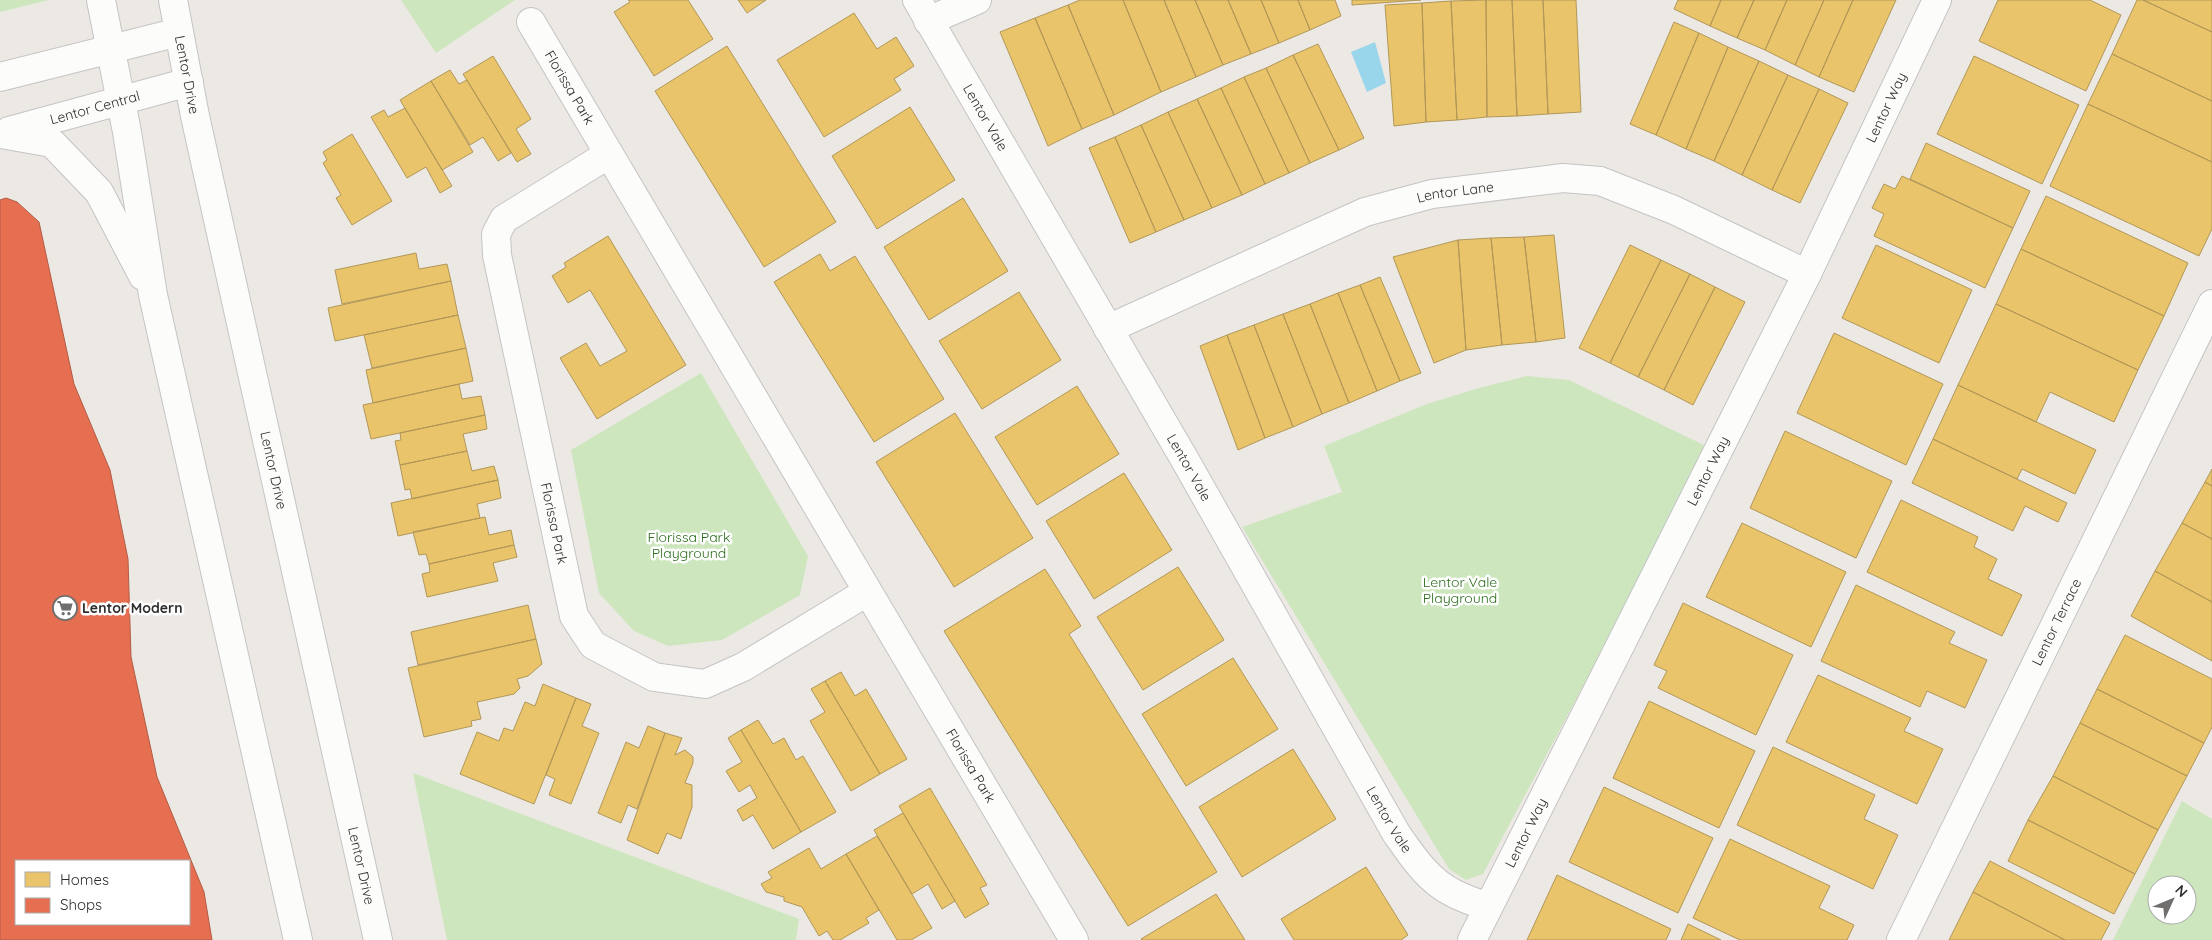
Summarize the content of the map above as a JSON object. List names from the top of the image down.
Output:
{
  "streets": {
    "street": [
      "Lentor Drive",
      "Florissa Park",
      "Lentor Central",
      "Lentor Way",
      "Lentor Vale",
      "Lentor Lane",
      "Lentor Terrace"
    ]
  },
  "crossings": [
    ["Lentor Drive", "Lentor Central"],
    ["Lentor Way", "Lentor Vale"],
    ["Lentor Way", "Lentor Lane"],
    ["Lentor Vale", "Lentor Lane"]
  ],
  "parks": ["Florissa Park Playground", "Lentor Vale Playground"],
  "places": {
    "supermarket": ["Lentor Modern"]
  },
  "legend": ["Homes", "Shops"],
  "north": "top right"
}
